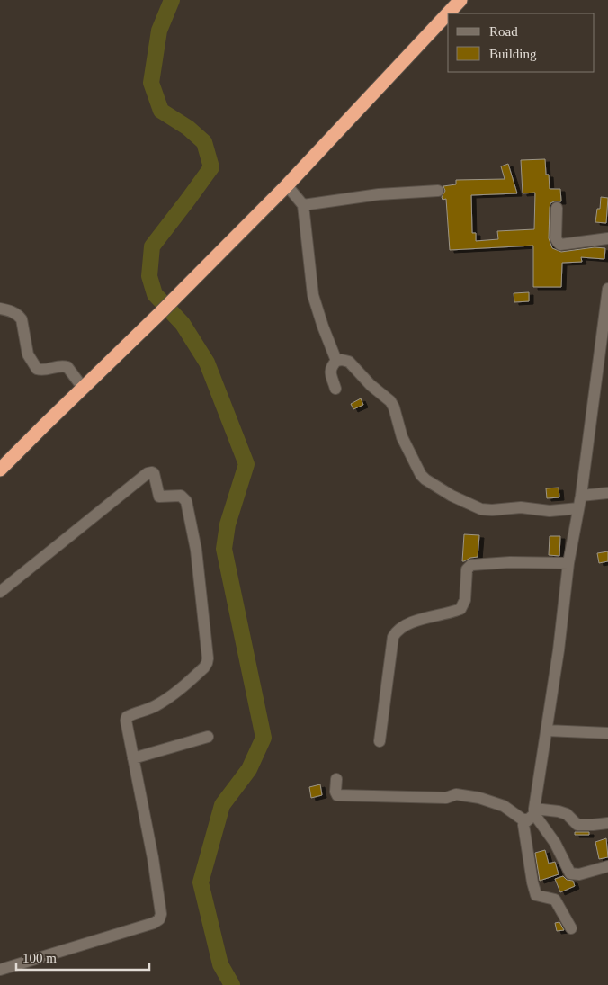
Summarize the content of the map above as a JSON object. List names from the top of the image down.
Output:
{
  "legend": ["Road", "Building"],
  "scale_bar": "100 m"
}
